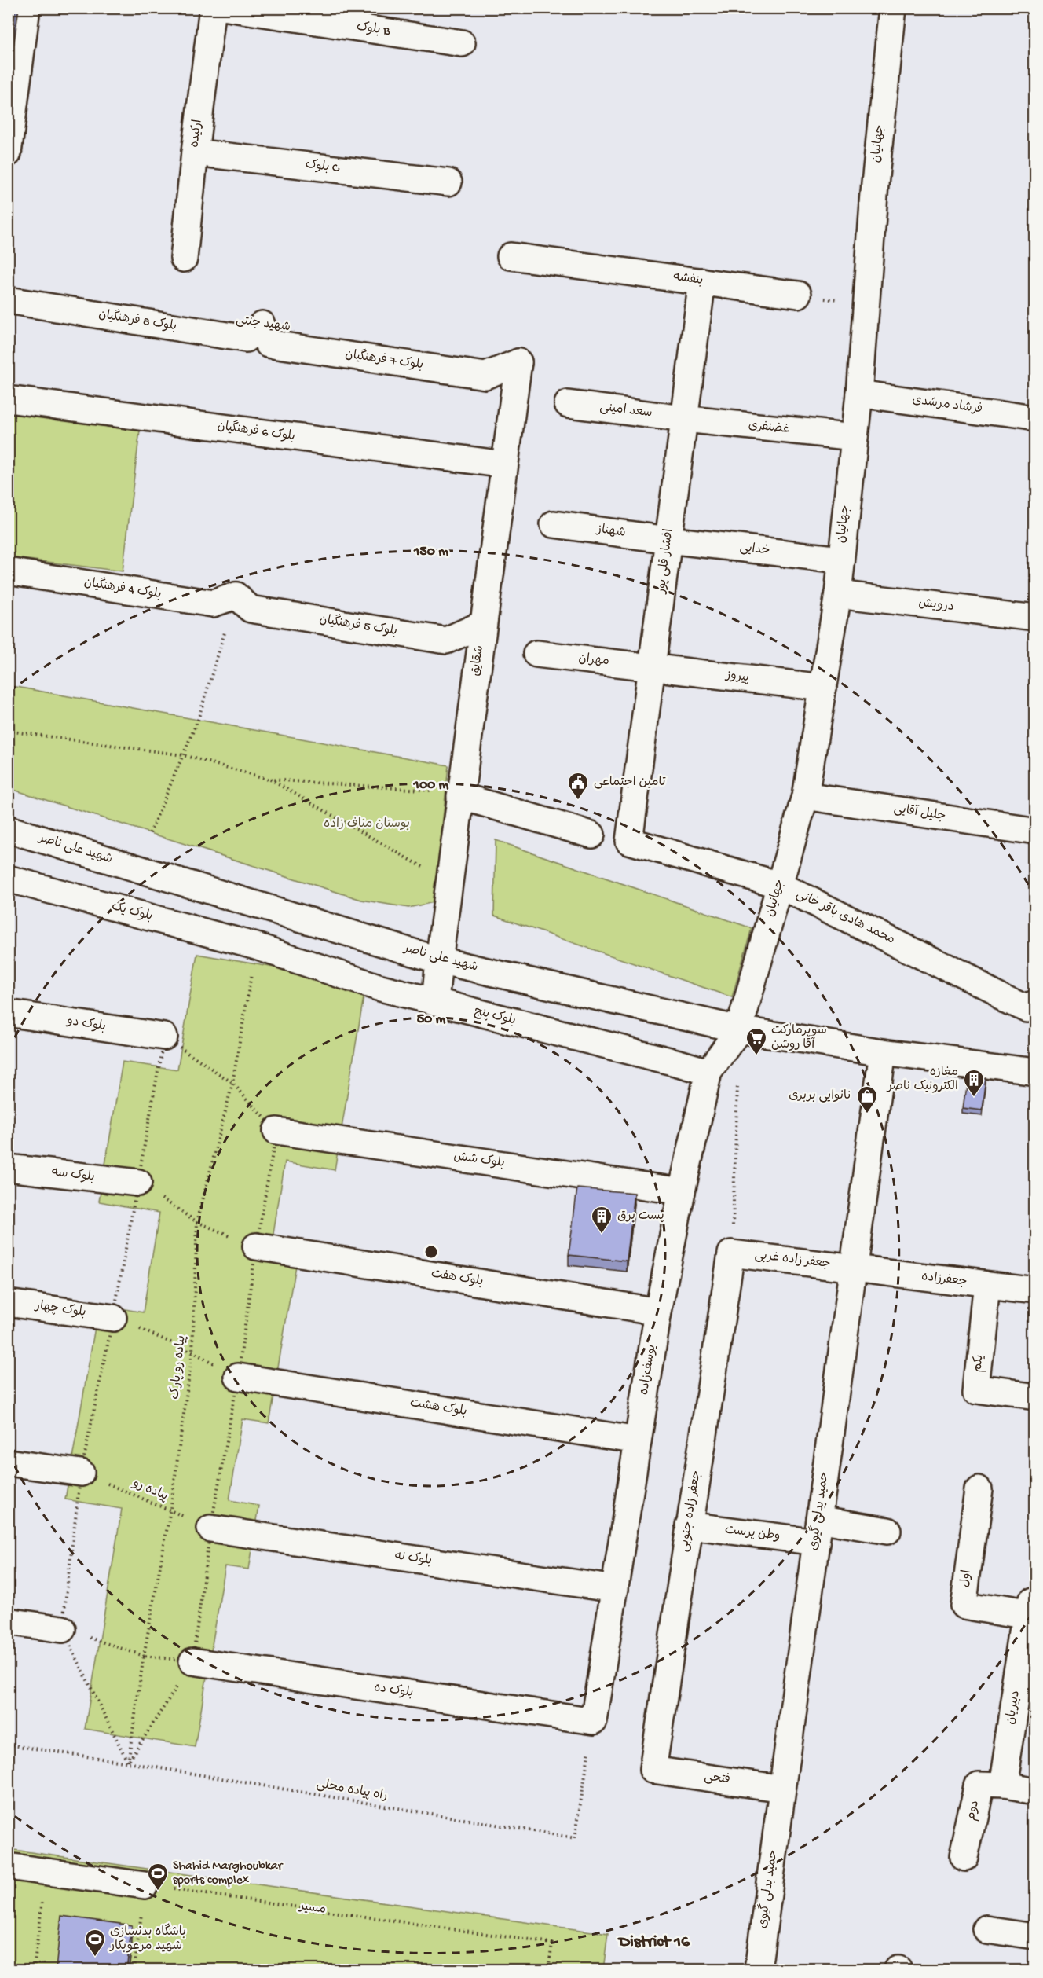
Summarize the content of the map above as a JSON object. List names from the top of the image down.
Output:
{
  "streets": {
    "street": [
      "بلوک B",
      "ارکیده",
      "جهانیان",
      "بلوک C",
      "بنفشه",
      "بلوک 8 فرهنگیان",
      "شهید جنتی",
      "فرشاد مرشدی",
      "سعد امینی",
      "غضنفری",
      "بلوک 6 فرهنگیان",
      "شهناز",
      "خدایی",
      "افشار قلی پور",
      "بلوک 4 فرهنگیان",
      "درویش",
      "بلوک 5 فرهنگیان",
      "شقایق",
      "مهران",
      "پیروز",
      "جلیل آقایی",
      "شهید علی ناصر",
      "بلوک یک",
      "محمد هادی باقر خانی",
      "بلوک پنج",
      "بلوک دو",
      "بلوک شش",
      "بلوک سه",
      "جعفر زاده غربی",
      "بلوک هفت",
      "جعفرزاده",
      "بلوک چهار",
      "یکم",
      "یوسف‌زاده",
      "بلوک هشت",
      "جعفر زاده جنوبی",
      "حمید بدلی گیوی",
      "وطن پرست",
      "بلوک نه",
      "اول",
      "بلوک ده",
      "دبیریان",
      "فتحی",
      "دوم"
    ],
    "path": [
      "پیاده رو پارک",
      "پیاده رو",
      "راه پیاده محلی",
      "مسیر"
    ]
  },
  "crossings": [
    ["ارکیده", "بلوک C"],
    ["جهانیان", "فرشاد مرشدی"],
    ["جهانیان", "غضنفری"],
    ["جهانیان", "خدایی"],
    ["جهانیان", "درویش"],
    ["جهانیان", "پیروز"],
    ["جهانیان", "جلیل آقایی"],
    ["جهانیان", "شهید علی ناصر"],
    ["جهانیان", "محمد هادی باقر خانی"],
    ["جهانیان", "یوسف‌زاده"],
    ["بنفشه", "افشار قلی پور"],
    ["بلوک 8 فرهنگیان", "شهید جنتی"],
    ["شهید جنتی", "شقایق"],
    ["سعد امینی", "غضنفری"],
    ["سعد امینی", "افشار قلی پور"],
    ["غضنفری", "افشار قلی پور"],
    ["بلوک 6 فرهنگیان", "شقایق"],
    ["شهناز", "خدایی"],
    ["شهناز", "افشار قلی پور"],
    ["خدایی", "افشار قلی پور"],
    ["افشار قلی پور", "مهران"],
    ["افشار قلی پور", "پیروز"],
    ["افشار قلی پور", "محمد هادی باقر خانی"],
    ["بلوک 4 فرهنگیان", "بلوک 5 فرهنگیان"],
    ["بلوک 5 فرهنگیان", "شقایق"],
    ["شقایق", "شهید علی ناصر"],
    ["شقایق", "بلوک پنج"],
    ["مهران", "پیروز"],
    ["شهید علی ناصر", "یوسف‌زاده"],
    ["شهید علی ناصر", "حمید بدلی گیوی"],
    ["بلوک یک", "بلوک پنج"],
    ["بلوک یک", "پیاده رو پارک"],
    ["بلوک پنج", "پیاده رو پارک"],
    ["بلوک پنج", "یوسف‌زاده"],
    ["بلوک شش", "یوسف‌زاده"],
    ["جعفر زاده غربی", "جعفرزاده"],
    ["جعفر زاده غربی", "جعفر زاده جنوبی"],
    ["جعفر زاده غربی", "حمید بدلی گیوی"],
    ["بلوک هفت", "یوسف‌زاده"],
    ["جعفرزاده", "یکم"],
    ["جعفرزاده", "حمید بدلی گیوی"],
    ["پیاده رو پارک", "پیاده رو"],
    ["پیاده رو پارک", "راه پیاده محلی"],
    ["یوسف‌زاده", "بلوک هشت"],
    ["یوسف‌زاده", "بلوک نه"],
    ["یوسف‌زاده", "بلوک ده"],
    ["یوسف‌زاده", "راه پیاده محلی"],
    ["جعفر زاده جنوبی", "وطن پرست"],
    ["جعفر زاده جنوبی", "فتحی"],
    ["حمید بدلی گیوی", "وطن پرست"],
    ["حمید بدلی گیوی", "فتحی"],
    ["اول", "دبیریان"],
    ["بلوک ده", "راه پیاده محلی"],
    ["دبیریان", "دوم"]
  ],
  "districts": ["District 16"],
  "parks": ["بوستان مناف زاده"],
  "places": {
    "public building": ["تامین اجتماعی"],
    "supermarket": ["سوپرمارکت آقا روشن"],
    "building": ["مغازه الکترونیک ناصر", "پست برق"],
    "shop": ["نانوایی بربری"],
    "sports": ["Shahid Marghoubkar sports complex", "باشگاه بدنسازی شهید مرعوبکار"]
  },
  "rings": ["150 m", "100 m", "50 m"]
}
